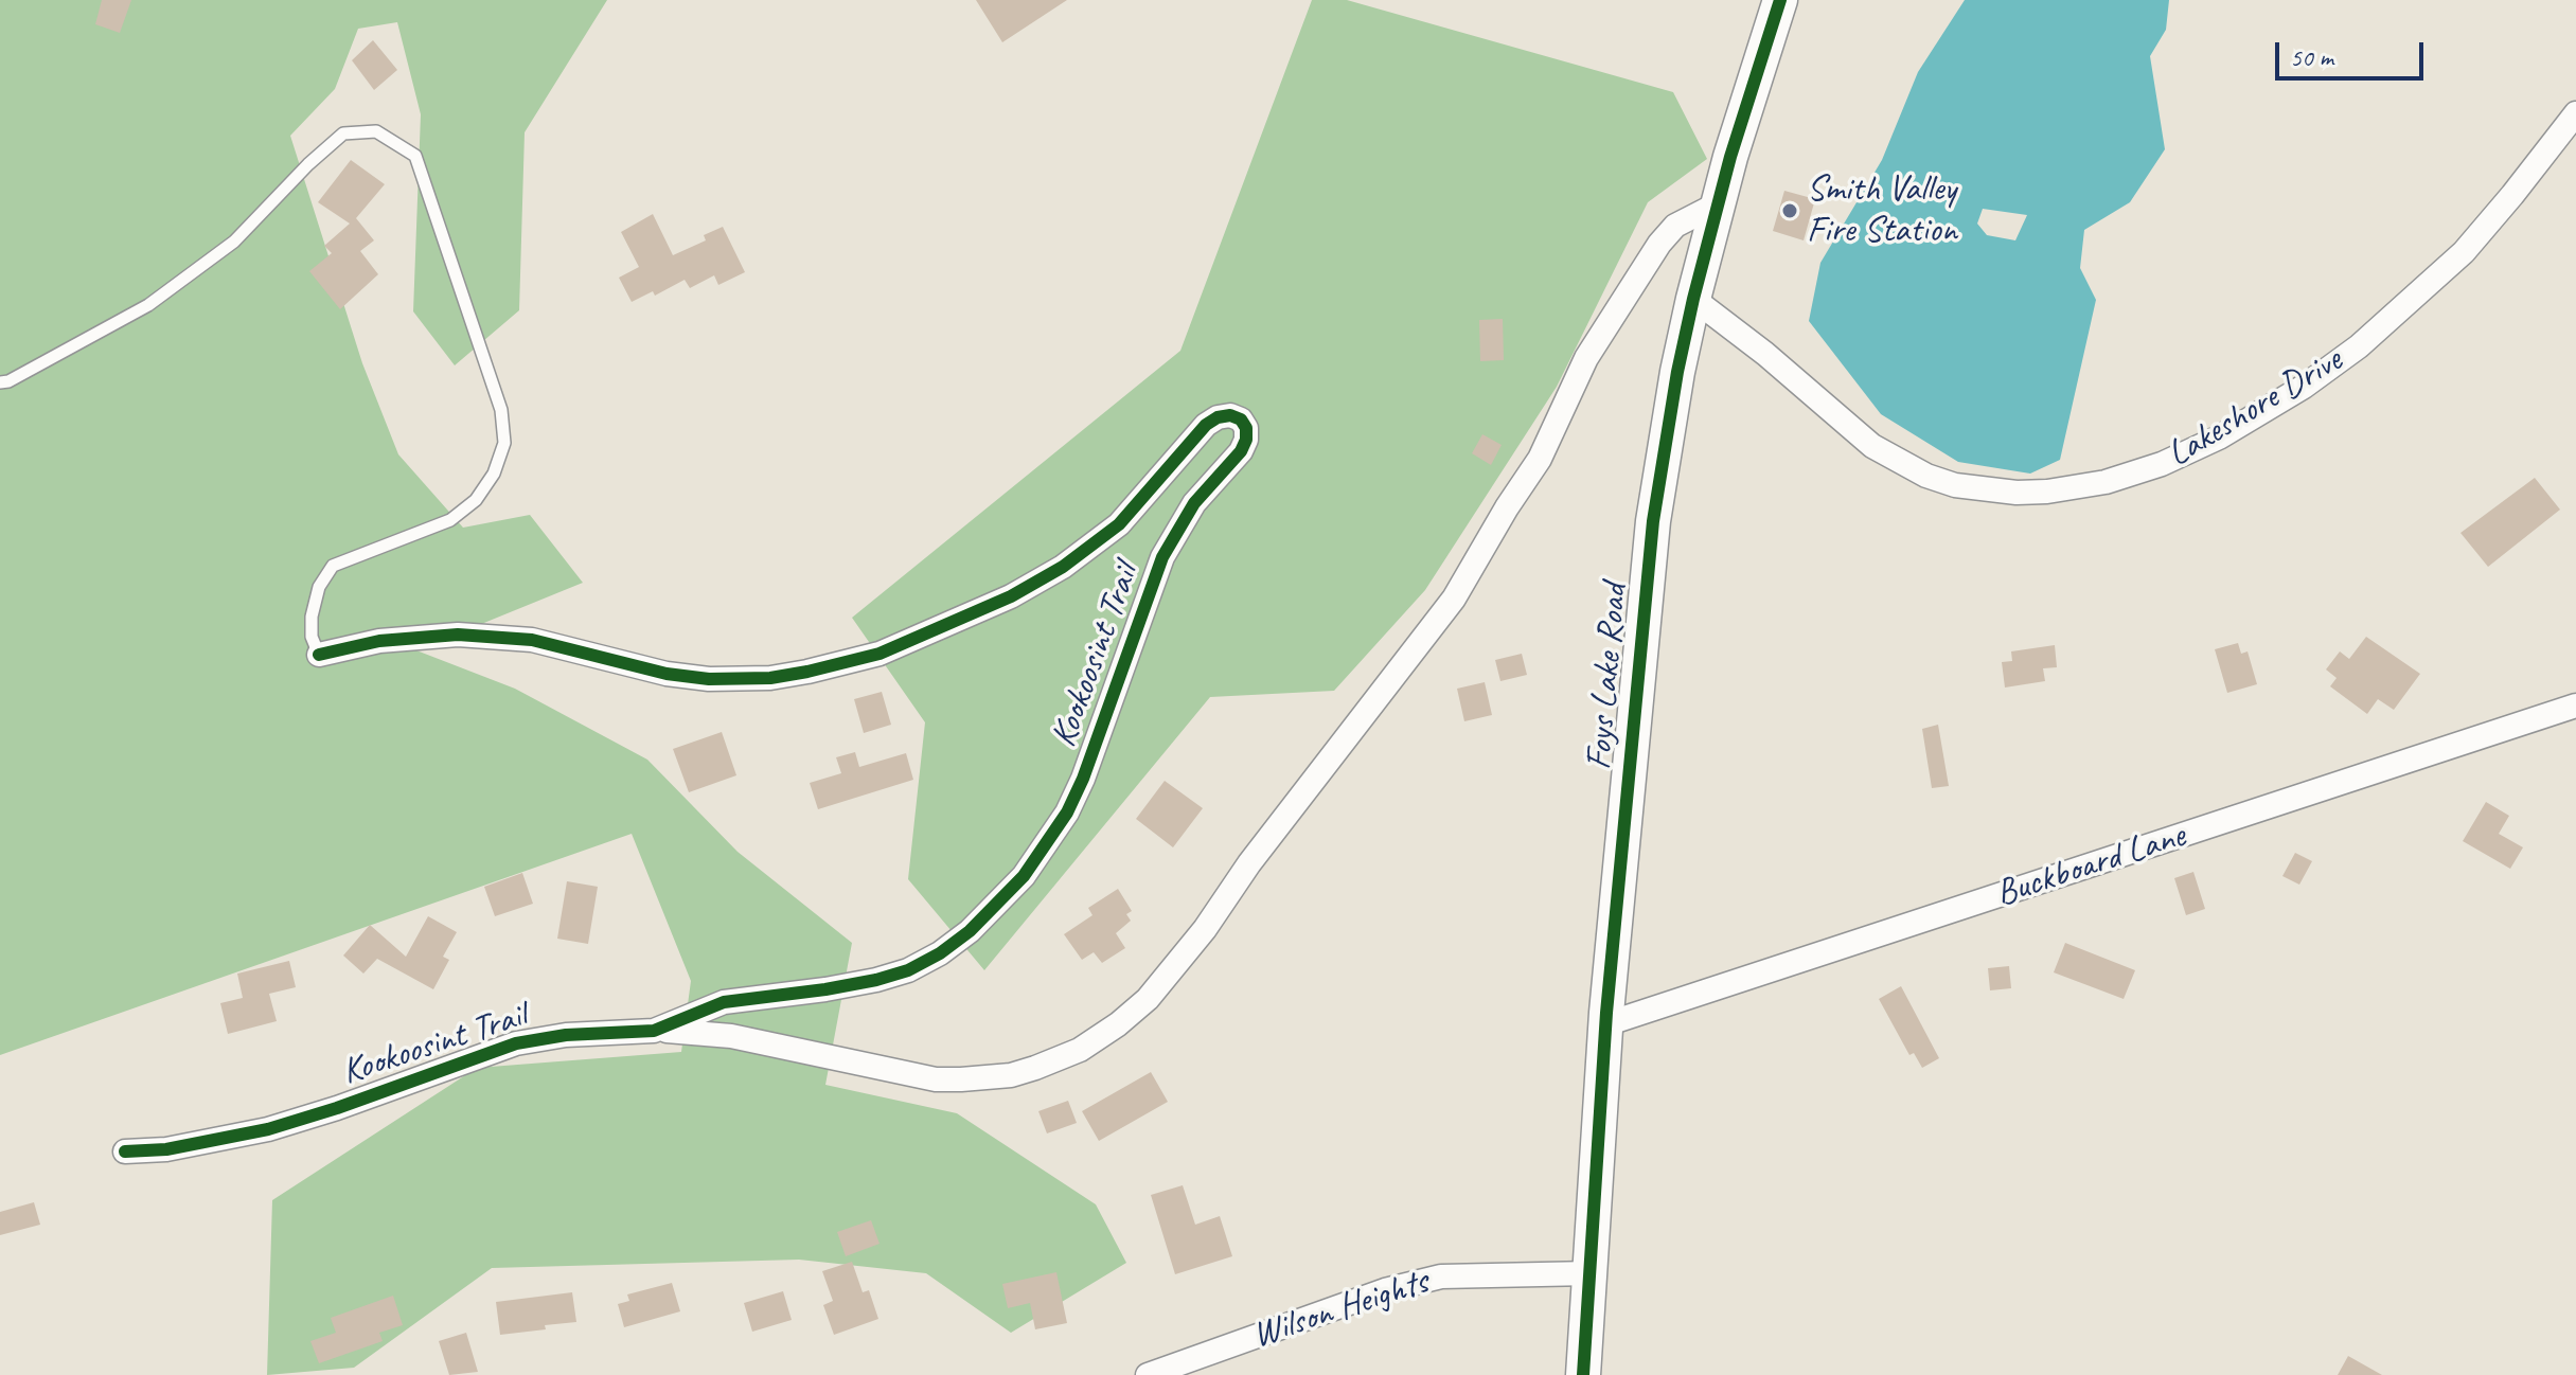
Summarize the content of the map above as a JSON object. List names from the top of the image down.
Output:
{
  "streets": {
    "street": [
      "Lakeshore Drive",
      "Kookoosint Trail",
      "Foys Lake Road",
      "Buckboard Lane",
      "Wilson Heights"
    ]
  },
  "crossings": [
    ["Lakeshore Drive", "Foys Lake Road"],
    ["Kookoosint Trail", "Foys Lake Road"],
    ["Foys Lake Road", "Buckboard Lane"],
    ["Foys Lake Road", "Wilson Heights"]
  ],
  "places": ["Smith Valley Fire Station"],
  "scale_bar": "50 m"
}
